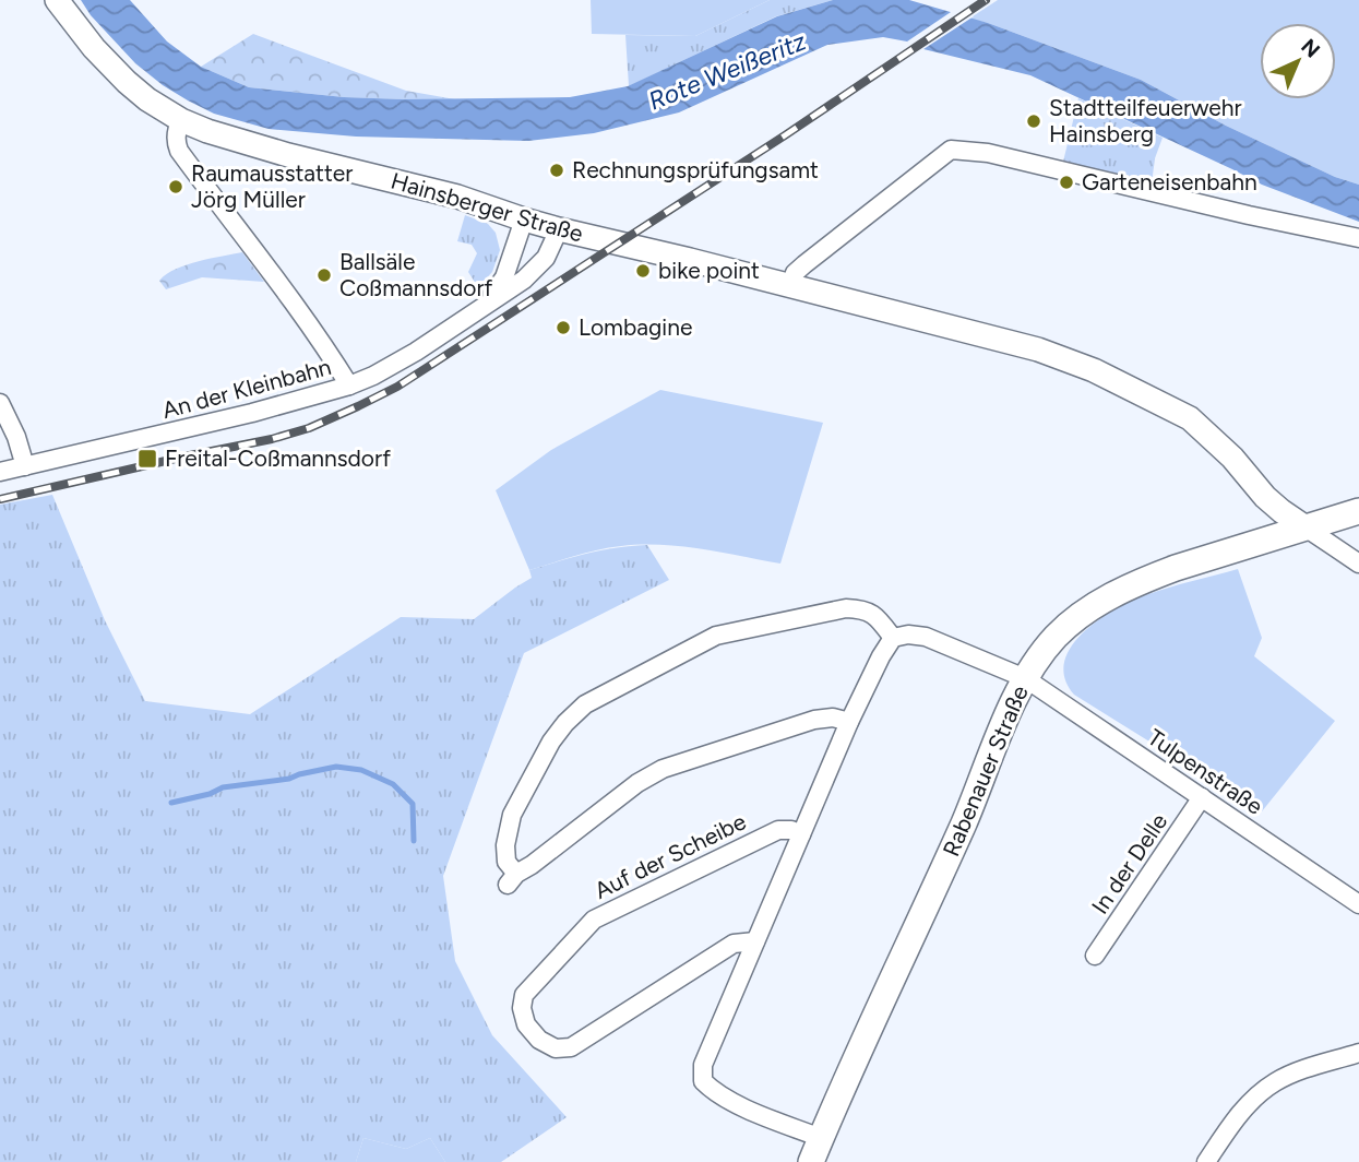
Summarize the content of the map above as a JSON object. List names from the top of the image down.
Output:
{
  "streets": {
    "main road": ["Rabenauer Straße"],
    "street": [
      "Hainsberger Straße",
      "An der Kleinbahn",
      "Tulpenstraße",
      "Auf der Scheibe",
      "In der Delle"
    ]
  },
  "crossings": [
    ["Hainsberger Straße", "An der Kleinbahn"],
    ["Hainsberger Straße", "Rabenauer Straße"],
    ["Rabenauer Straße", "Tulpenstraße"],
    ["Tulpenstraße", "In der Delle"]
  ],
  "water": ["Rote Weißeritz"],
  "places": {
    "other": [
      "Stadtteilfeuerwehr Hainsberg",
      "Rechnungsprüfungsamt",
      "Garteneisenbahn",
      "Raumausstatter Jörg Müller",
      "bike point",
      "Ballsäle Coßmannsdorf",
      "Lombagine"
    ],
    "transit": ["Freital-Coßmannsdorf"]
  },
  "north": "top right"
}
